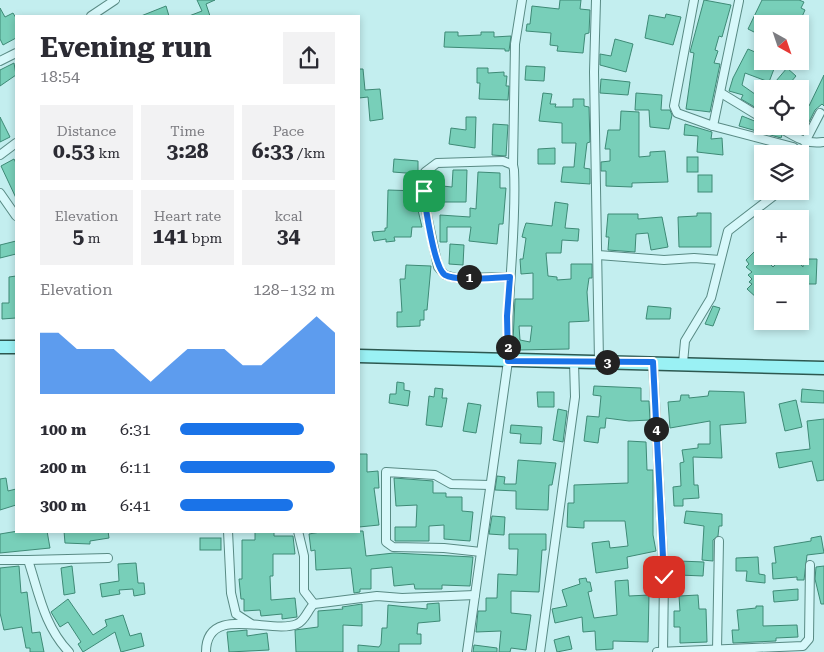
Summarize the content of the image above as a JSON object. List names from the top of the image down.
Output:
{
  "north": "bottom right",
  "page": {
    "map_buttons": ["+", "−"],
    "heading": ["Evening run", "18:54"],
    "stats": [
      ["Distance", "0.53 km"],
      ["Time", "3:28"],
      ["Pace", "6:33 /km"],
      ["Elevation", "5 m"],
      ["Heart rate", "141 bpm"],
      ["kcal", "34"]
    ],
    "pins": [
      "1",
      "2",
      "3",
      "4"
    ],
    "chart": ["Elevation", "128–132 m"],
    "list": [
      {
        "name": "100 m",
        "note": "6:31"
      },
      {
        "name": "200 m",
        "note": "6:11"
      },
      {
        "name": "300 m",
        "note": "6:41"
      }
    ]
  }
}
